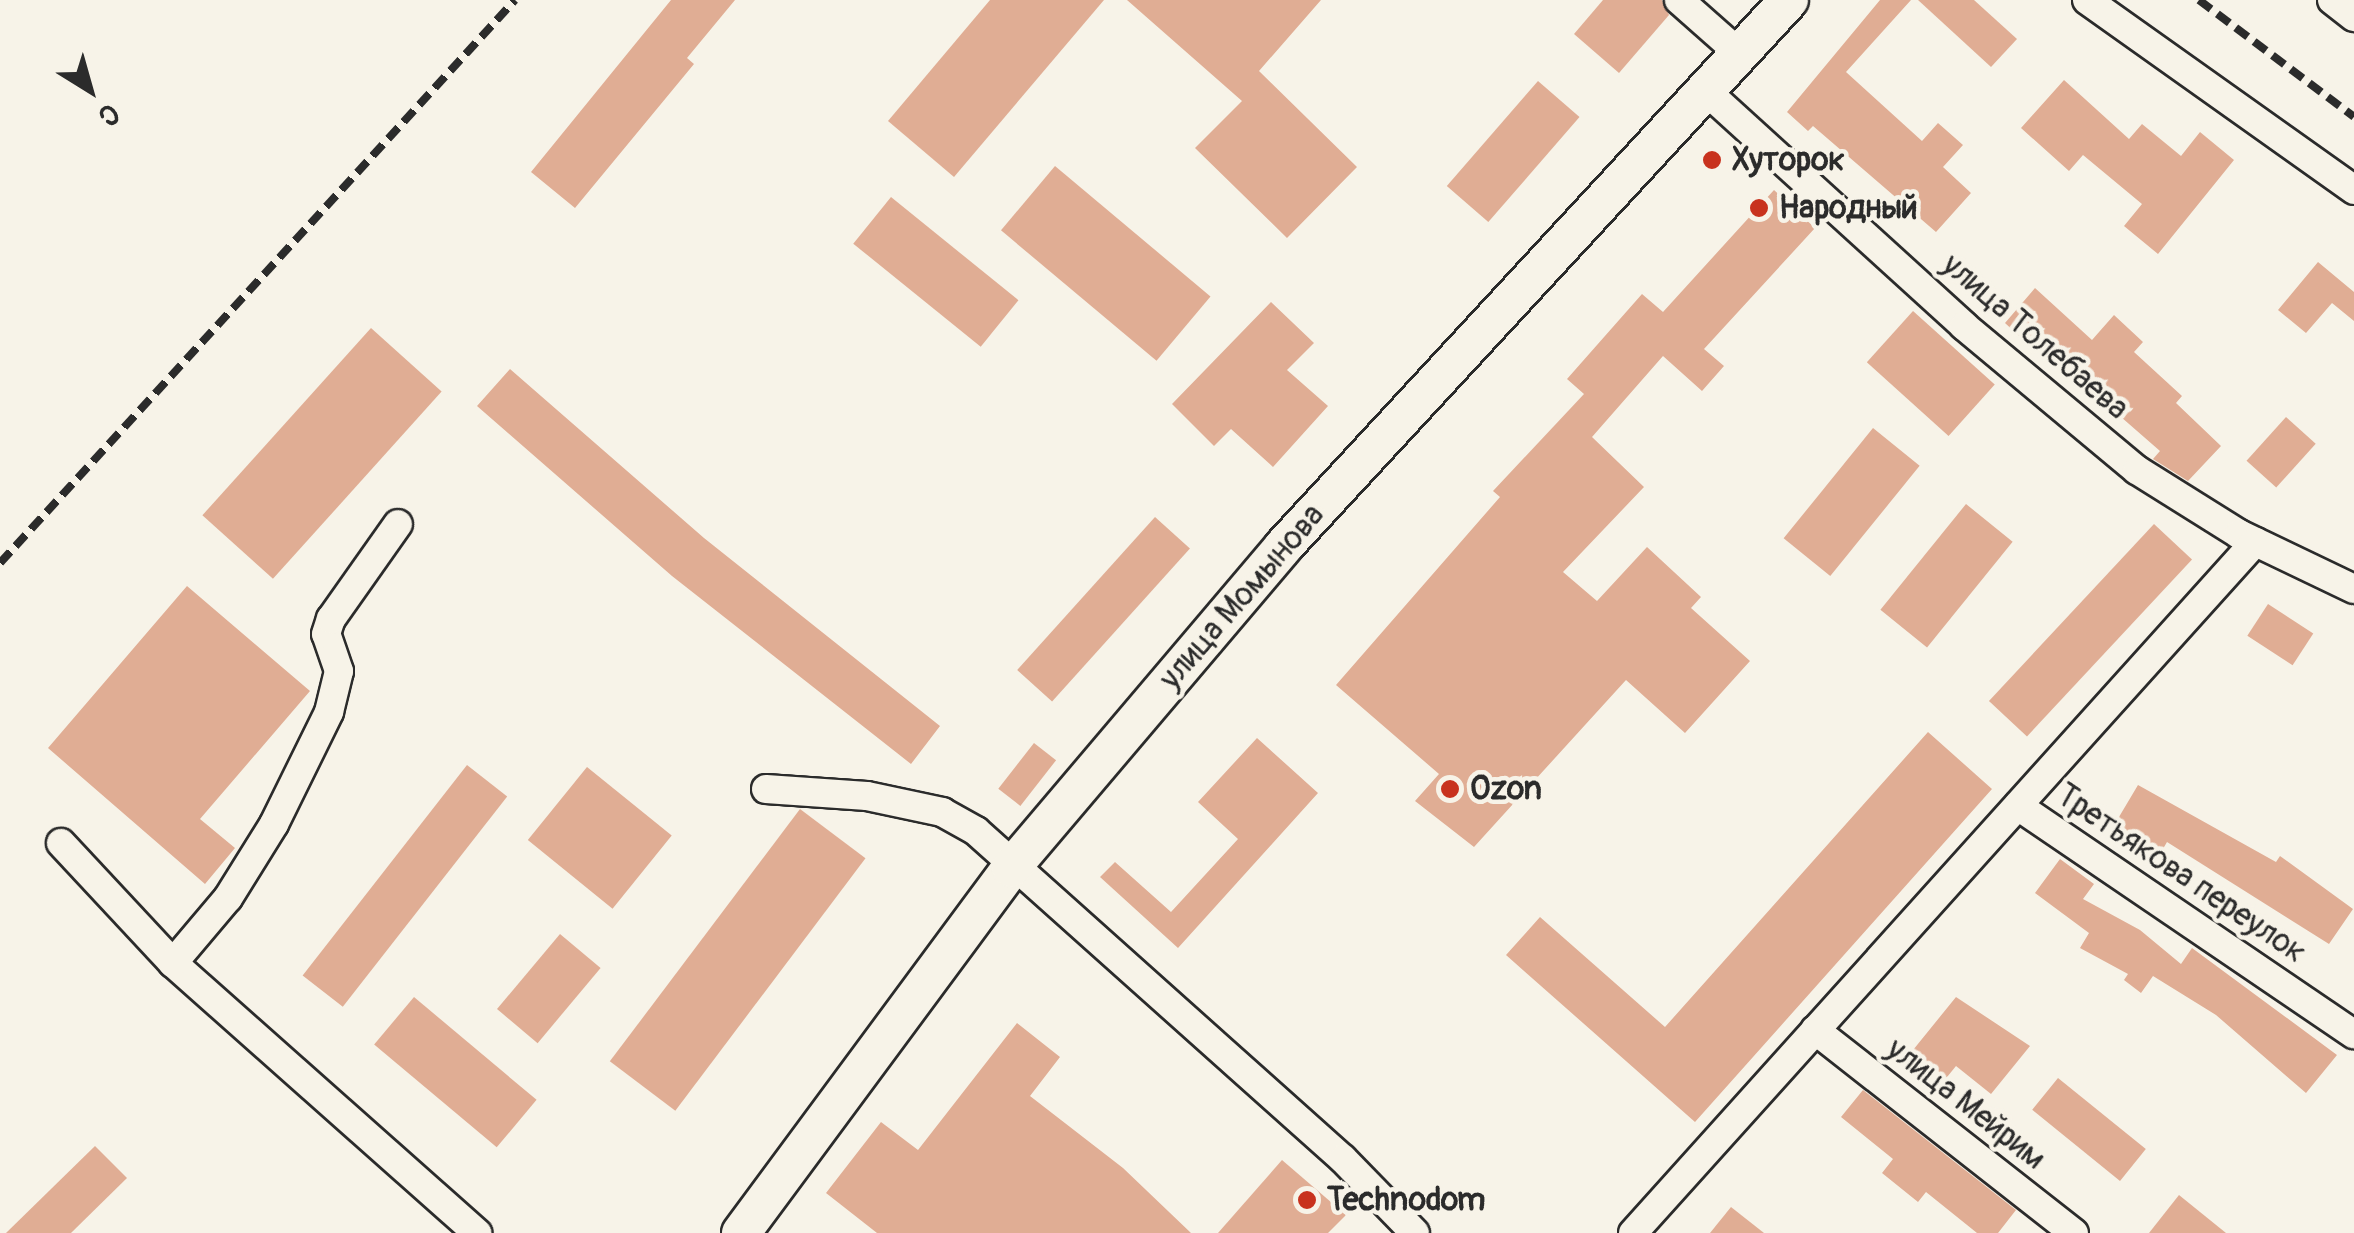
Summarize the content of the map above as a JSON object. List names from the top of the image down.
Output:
{
  "streets": {
    "main road": ["улица Момынова"],
    "street": ["улица Толебаева", "Третьякова переулок", "улица Мейрим"]
  },
  "crossings": [
    ["улица Толебаева", "улица Момынова"]
  ],
  "places": [
    "Хуторок",
    "Народный",
    "Ozon",
    "Technodom"
  ],
  "north": "bottom right"
}
